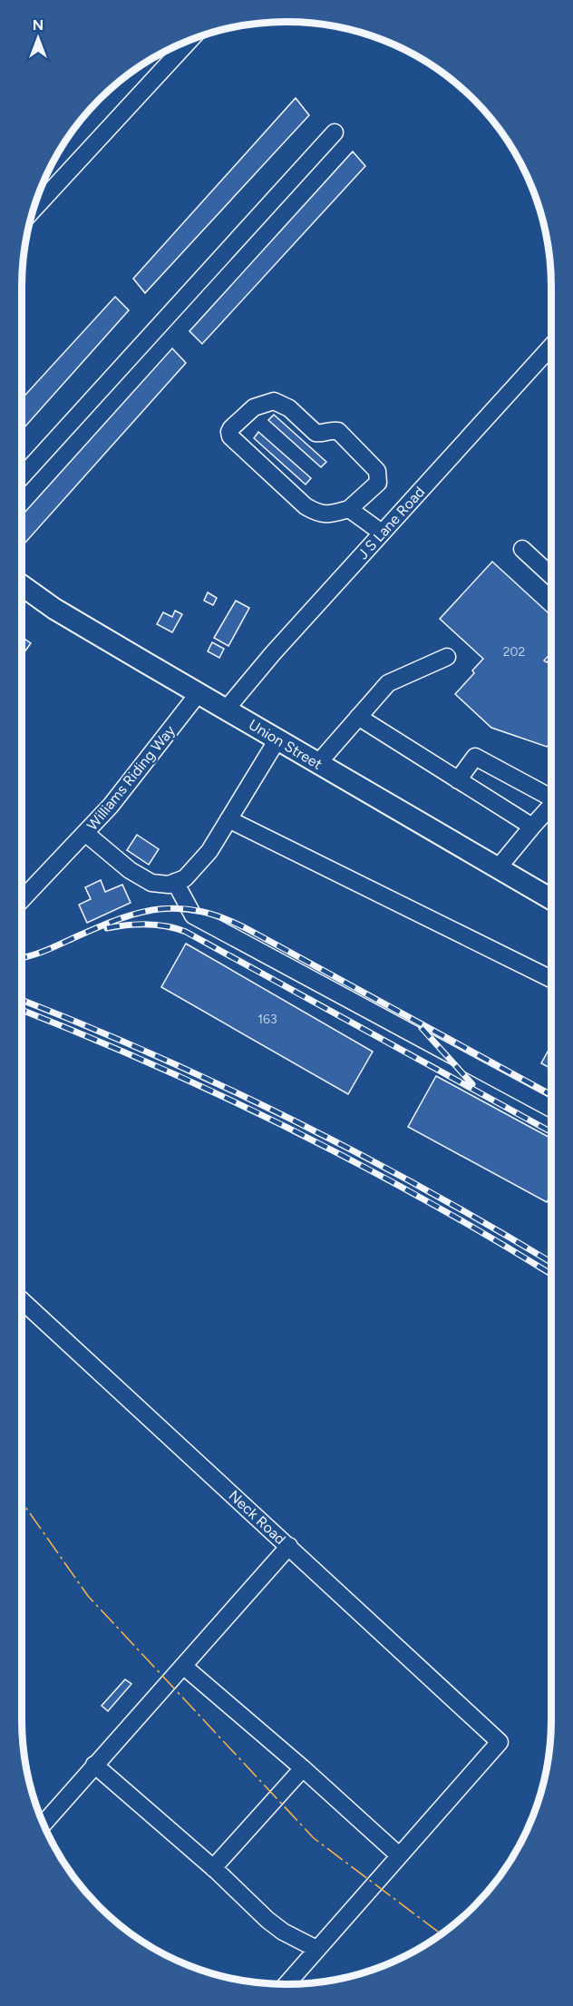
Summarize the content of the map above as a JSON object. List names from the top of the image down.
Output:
{
  "streets": {
    "main road": ["Union Street"],
    "street": ["J S Lane Road", "Williams Riding Way", "Neck Road"]
  },
  "crossings": [
    ["J S Lane Road", "Union Street"],
    ["Union Street", "Williams Riding Way"]
  ],
  "house_numbers": ["202", "163"],
  "north": "top"
}
